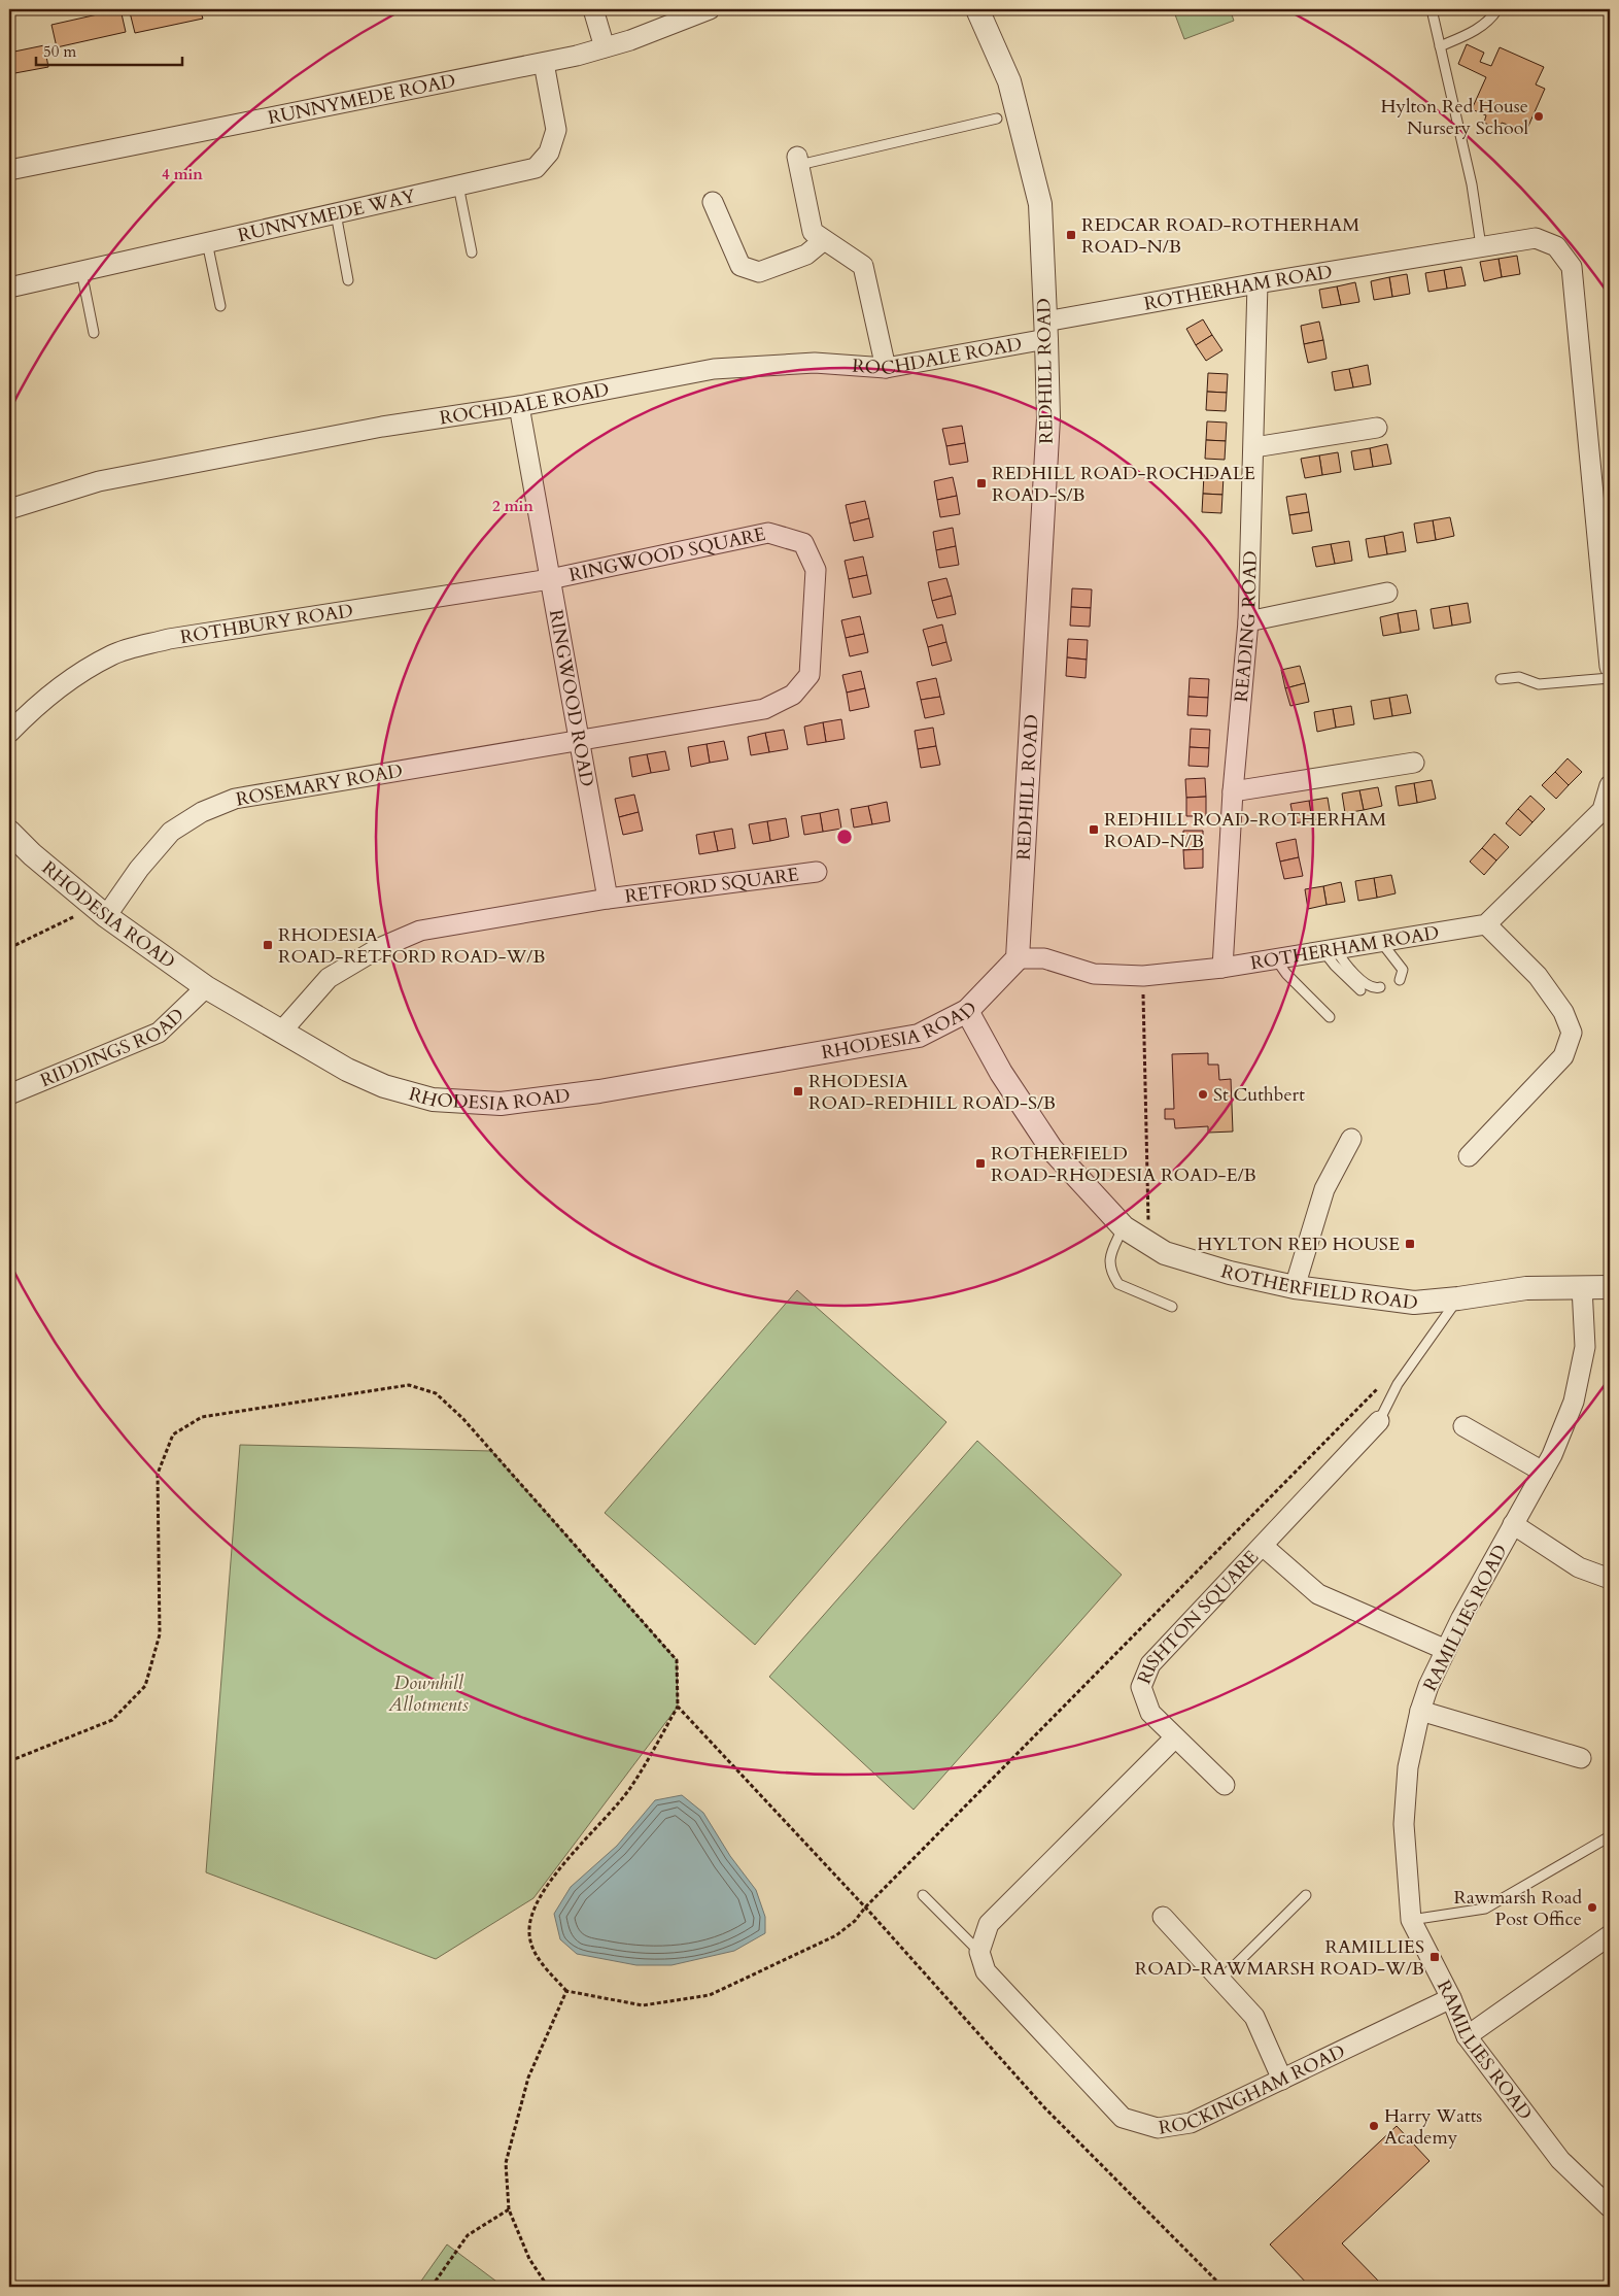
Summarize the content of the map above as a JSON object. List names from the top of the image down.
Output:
{
  "streets": {
    "street": [
      "RUNNYMEDE ROAD",
      "RUNNYMEDE WAY",
      "ROTHERHAM ROAD",
      "ROCHDALE ROAD",
      "REDHILL ROAD",
      "RINGWOOD SQUARE",
      "ROTHBURY ROAD",
      "READING ROAD",
      "RINGWOOD ROAD",
      "ROSEMARY ROAD",
      "RETFORD SQUARE",
      "RHODESIA ROAD",
      "RIDDINGS ROAD",
      "ROTHERFIELD ROAD",
      "RAMILLIES ROAD",
      "RISHTON SQUARE",
      "ROCKINGHAM ROAD"
    ]
  },
  "crossings": [
    ["RUNNYMEDE ROAD", "RUNNYMEDE WAY"],
    ["ROTHERHAM ROAD", "ROCHDALE ROAD"],
    ["ROTHERHAM ROAD", "REDHILL ROAD"],
    ["ROTHERHAM ROAD", "READING ROAD"],
    ["ROTHERHAM ROAD", "RHODESIA ROAD"],
    ["ROCHDALE ROAD", "REDHILL ROAD"],
    ["ROCHDALE ROAD", "RINGWOOD ROAD"],
    ["REDHILL ROAD", "RHODESIA ROAD"],
    ["RINGWOOD SQUARE", "ROTHBURY ROAD"],
    ["RINGWOOD SQUARE", "RINGWOOD ROAD"],
    ["RINGWOOD SQUARE", "ROSEMARY ROAD"],
    ["ROTHBURY ROAD", "RINGWOOD ROAD"],
    ["RINGWOOD ROAD", "ROSEMARY ROAD"],
    ["RINGWOOD ROAD", "RETFORD SQUARE"],
    ["ROSEMARY ROAD", "RHODESIA ROAD"],
    ["RETFORD SQUARE", "RHODESIA ROAD"],
    ["RHODESIA ROAD", "RIDDINGS ROAD"],
    ["RHODESIA ROAD", "ROTHERFIELD ROAD"],
    ["ROTHERFIELD ROAD", "RAMILLIES ROAD"],
    ["RAMILLIES ROAD", "RISHTON SQUARE"],
    ["RAMILLIES ROAD", "ROCKINGHAM ROAD"]
  ],
  "parks": ["Downhill Allotments"],
  "places": {
    "other": [
      "Hylton Red House Nursery School",
      "St Cuthbert",
      "Rawmarsh Road Post Office",
      "Harry Watts Academy"
    ],
    "transit": [
      "REDCAR ROAD-ROTHERHAM ROAD-N/B",
      "REDHILL ROAD-ROCHDALE ROAD-S/B",
      "REDHILL ROAD-ROTHERHAM ROAD-N/B",
      "RHODESIA ROAD-RETFORD ROAD-W/B",
      "RHODESIA ROAD-REDHILL ROAD-S/B",
      "ROTHERFIELD ROAD-RHODESIA ROAD-E/B",
      "HYLTON RED HOUSE",
      "RAMILLIES ROAD-RAWMARSH ROAD-W/B"
    ]
  },
  "scale_bar": "50 m",
  "rings": ["4 min", "2 min"]
}
